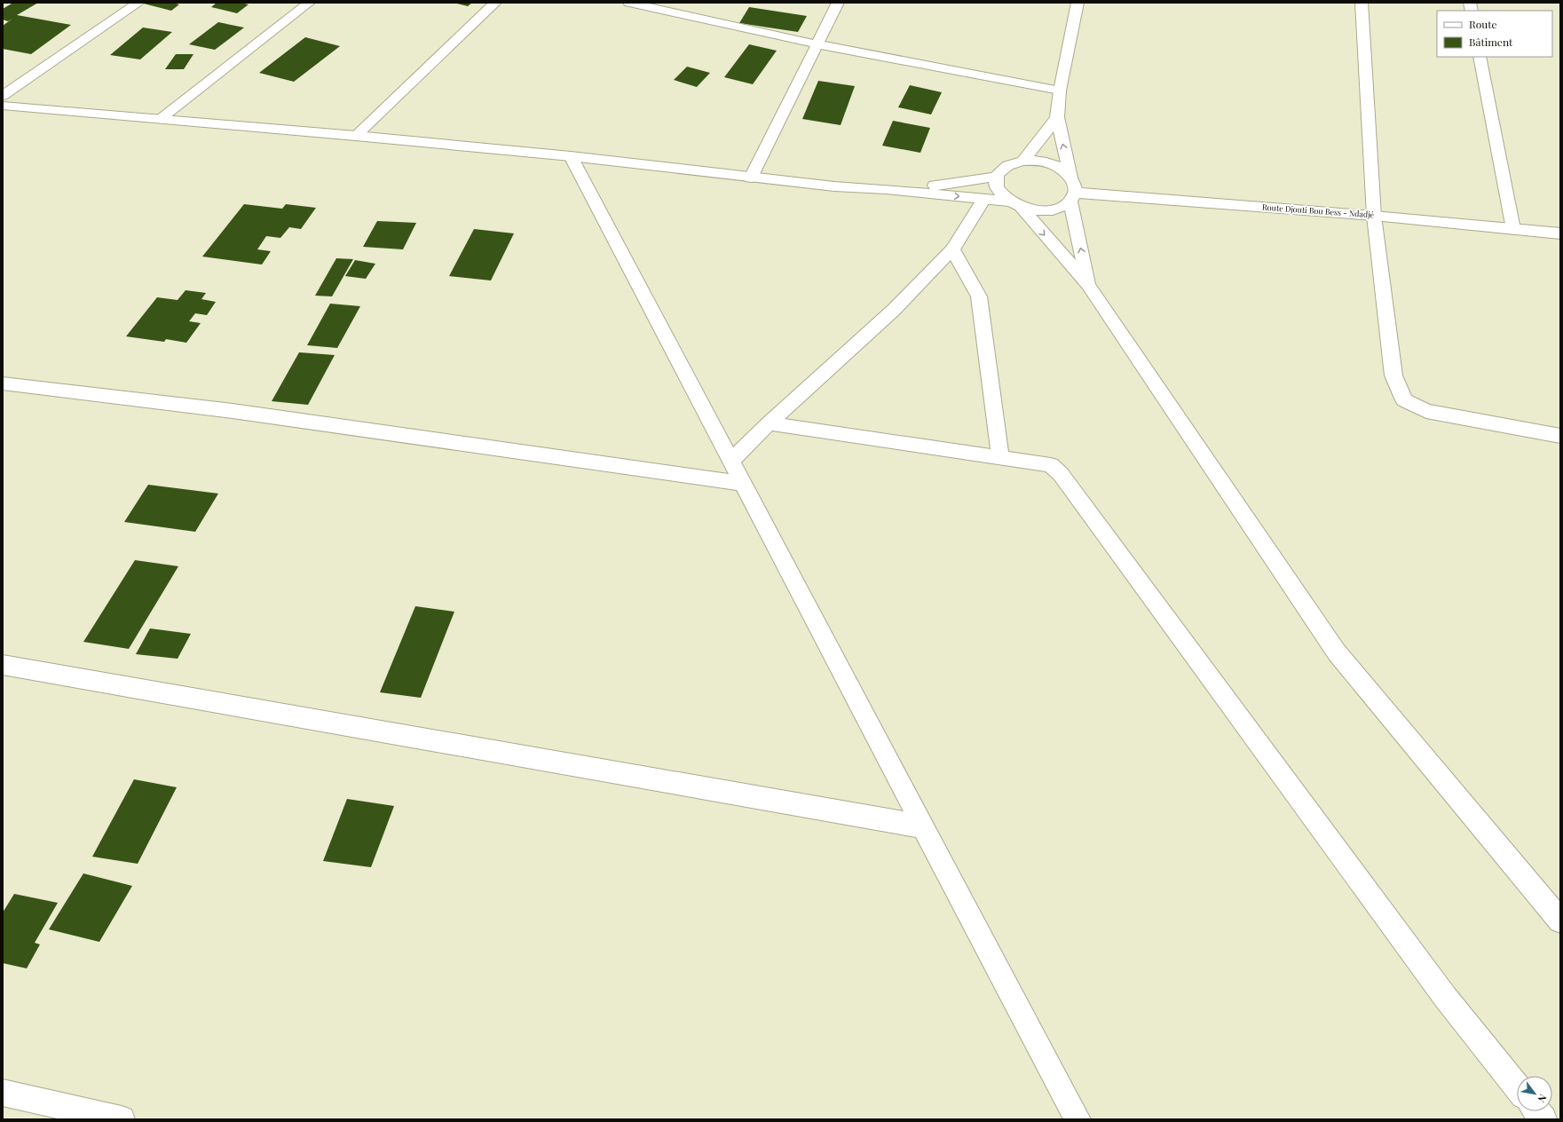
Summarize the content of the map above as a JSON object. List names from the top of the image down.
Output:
{
  "streets": {
    "street": ["Route Djouti Bou Bess - Ndadjé"]
  },
  "legend": ["Route", "Bâtiment"],
  "north": "bottom right"
}
